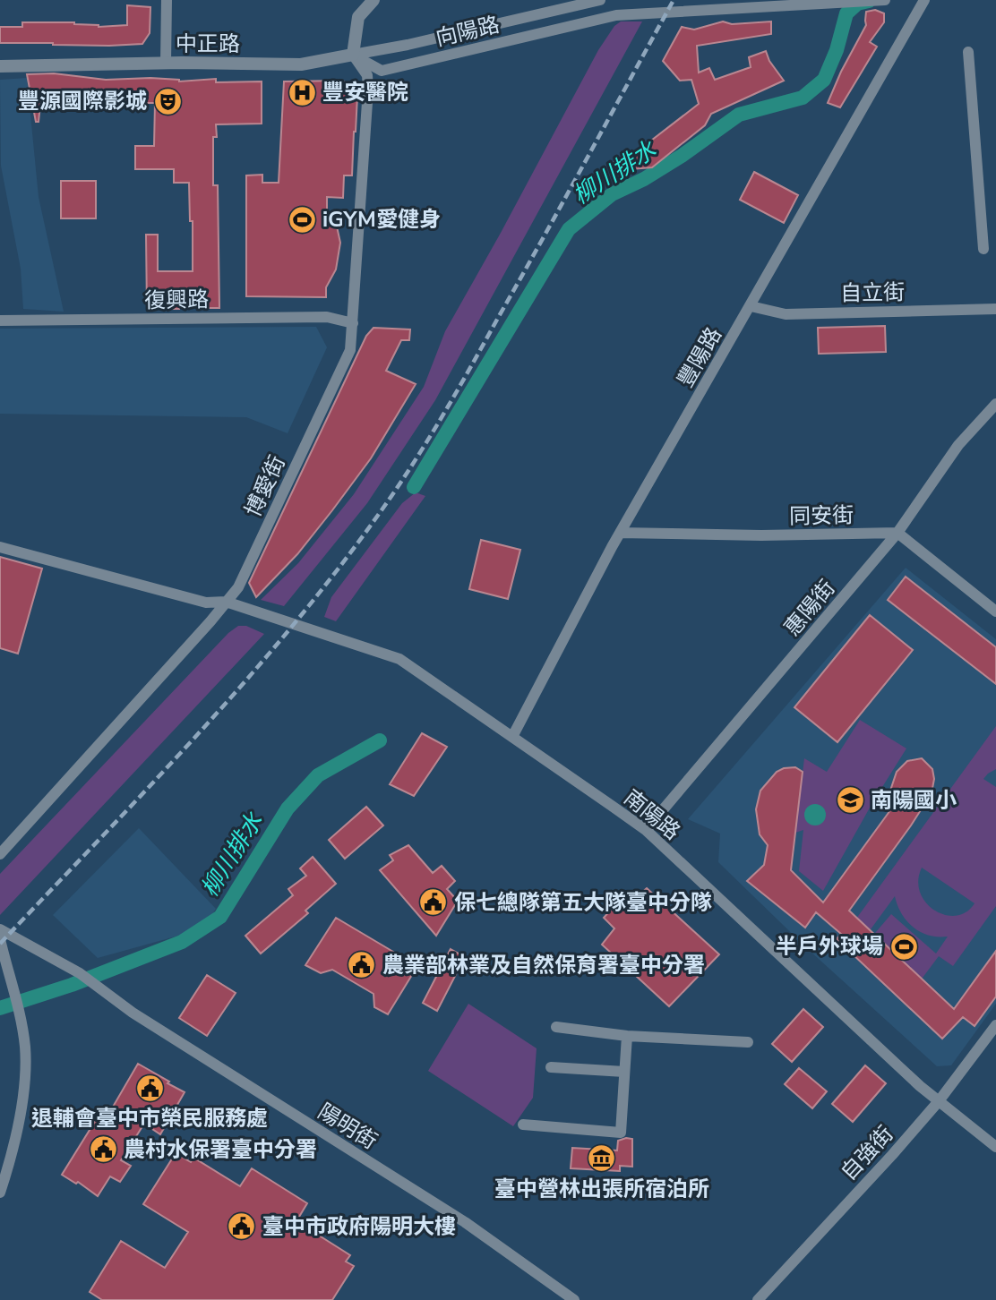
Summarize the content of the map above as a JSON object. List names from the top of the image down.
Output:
{
  "streets": {
    "street": [
      "向陽路",
      "中正路",
      "自立街",
      "復興路",
      "豐陽路",
      "博愛街",
      "同安街",
      "惠陽街",
      "南陽路",
      "陽明街",
      "自強街"
    ]
  },
  "crossings": [
    ["向陽路", "中正路"],
    ["向陽路", "博愛街"],
    ["中正路", "博愛街"],
    ["自立街", "豐陽路"],
    ["復興路", "博愛街"],
    ["豐陽路", "同安街"],
    ["豐陽路", "南陽路"],
    ["博愛街", "南陽路"],
    ["同安街", "惠陽街"],
    ["惠陽街", "南陽路"],
    ["南陽路", "自強街"]
  ],
  "water": ["柳川排水"],
  "places": {
    "hospital": ["豐安醫院"],
    "theatre": ["豐源國際影城"],
    "sports": ["iGYM愛健身", "半戶外球場"],
    "school or university": ["南陽國小"],
    "public building": [
      "保七總隊第五大隊臺中分隊",
      "農業部林業及自然保育署臺中分署",
      "退輔會臺中市榮民服務處",
      "農村水保署臺中分署",
      "臺中市政府陽明大樓"
    ],
    "museum": ["臺中營林出張所宿泊所"]
  }
}
